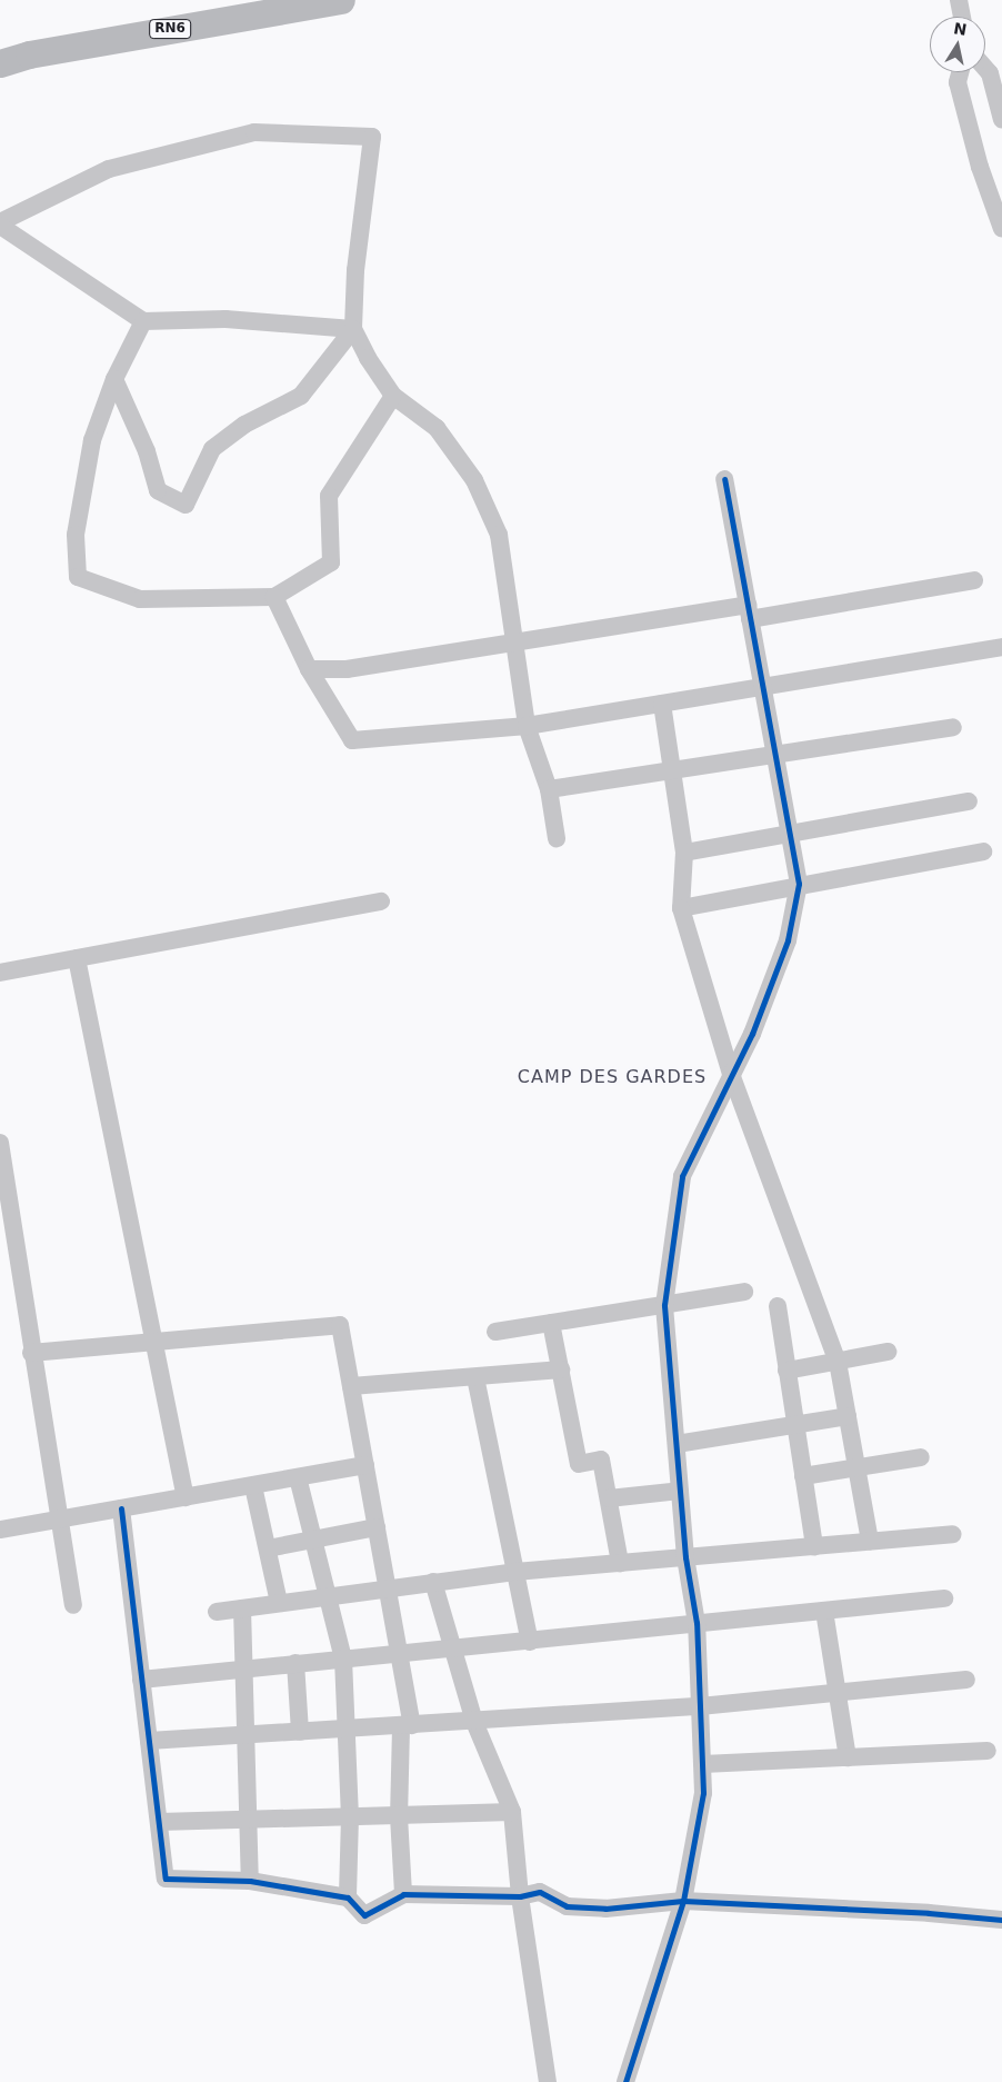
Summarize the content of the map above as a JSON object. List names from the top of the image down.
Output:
{
  "streets": {
    "highway": ["RN6"]
  },
  "districts": ["CAMP DES GARDES"],
  "north": "top"
}
